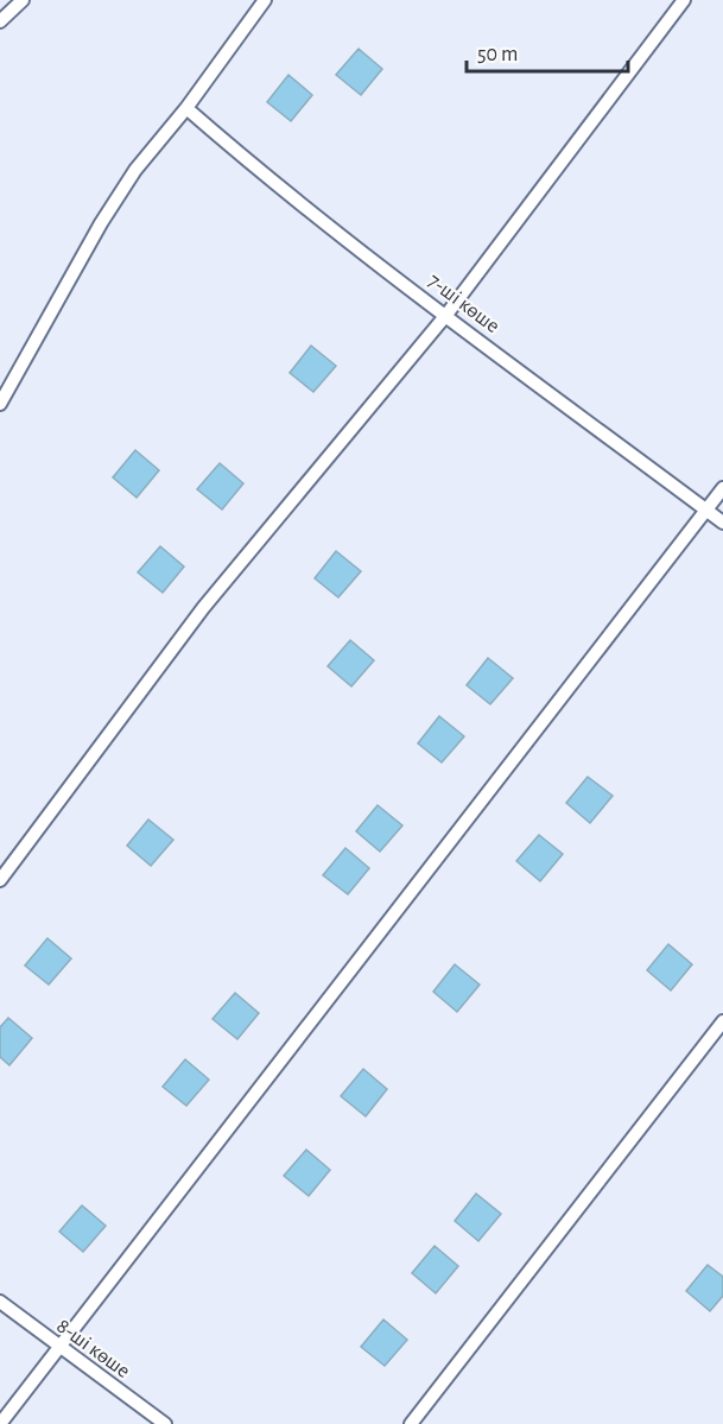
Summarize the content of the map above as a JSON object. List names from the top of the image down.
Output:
{
  "streets": {
    "lane": ["7-ші көше", "8-ші көше"]
  },
  "scale_bar": "50 m"
}
